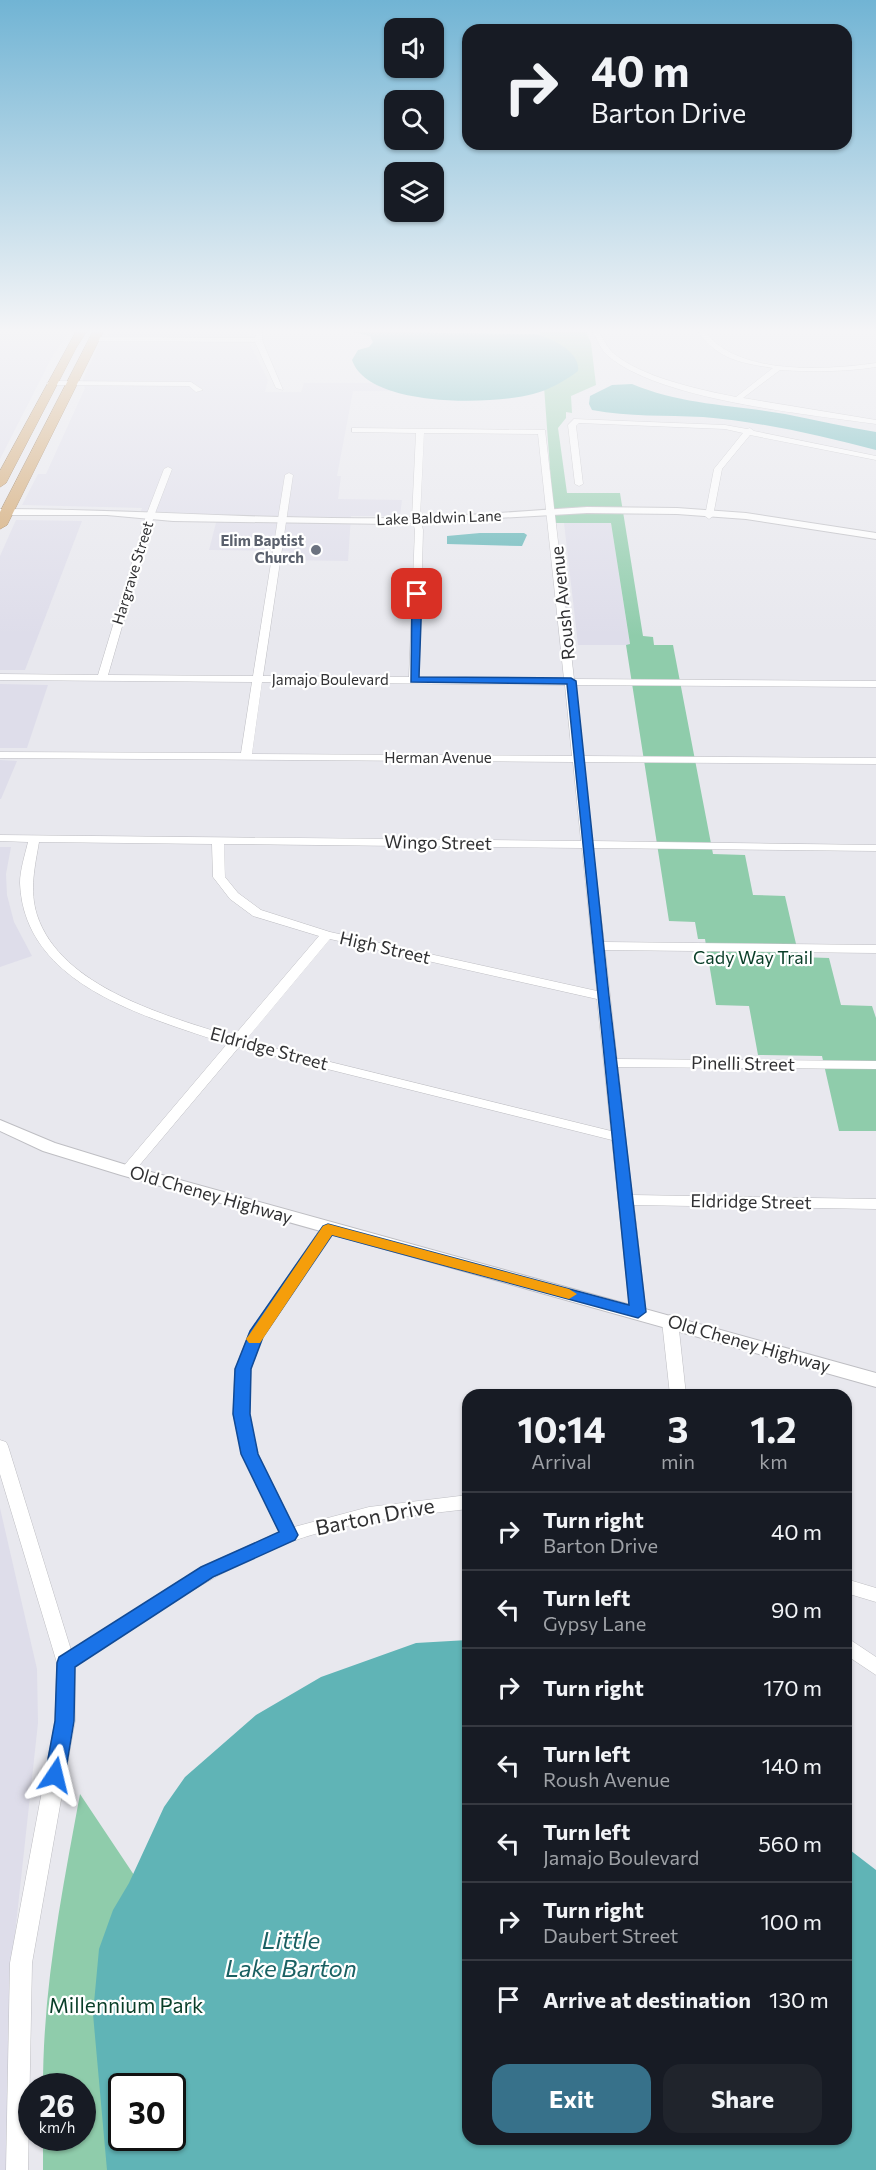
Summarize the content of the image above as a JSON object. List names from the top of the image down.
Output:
{
  "streets": {
    "street": [
      "Lake Baldwin Lane",
      "Hargrave Street",
      "Roush Avenue",
      "Jamajo Boulevard",
      "Herman Avenue",
      "Wingo Street",
      "High Street",
      "Eldridge Street",
      "Pinelli Street",
      "Old Cheney Highway",
      "Barton Drive"
    ]
  },
  "crossings": [
    ["Lake Baldwin Lane", "Hargrave Street"],
    ["Lake Baldwin Lane", "Roush Avenue"],
    ["Hargrave Street", "Jamajo Boulevard"],
    ["Roush Avenue", "Jamajo Boulevard"],
    ["Roush Avenue", "Herman Avenue"],
    ["Roush Avenue", "Wingo Street"],
    ["Roush Avenue", "High Street"],
    ["Roush Avenue", "Eldridge Street"],
    ["Roush Avenue", "Pinelli Street"],
    ["Roush Avenue", "Old Cheney Highway"],
    ["Wingo Street", "High Street"],
    ["Wingo Street", "Eldridge Street"]
  ],
  "water": ["Little Lake Barton"],
  "parks": ["Cady Way Trail", "Millennium Park"],
  "places": ["Elim Baptist Church"],
  "page": {
    "turn": ["40 m", "Barton Drive"],
    "eta": [
      "10:14",
      "Arrival",
      "3",
      "min",
      "1.2",
      "km"
    ],
    "list": [
      {
        "name": "Turn right",
        "note": "Barton Drive",
        "value": "40 m"
      },
      {
        "name": "Turn left",
        "note": "Gypsy Lane",
        "value": "90 m"
      },
      {
        "name": "Turn right",
        "value": "170 m"
      },
      {
        "name": "Turn left",
        "note": "Roush Avenue",
        "value": "140 m"
      },
      {
        "name": "Turn left",
        "note": "Jamajo Boulevard",
        "value": "560 m"
      },
      {
        "name": "Turn right",
        "note": "Daubert Street",
        "value": "100 m"
      },
      {
        "name": "Arrive at destination",
        "value": "130 m"
      }
    ],
    "buttons": ["Exit", "Share"],
    "speed": "26 km/h",
    "limit": "30"
  }
}
